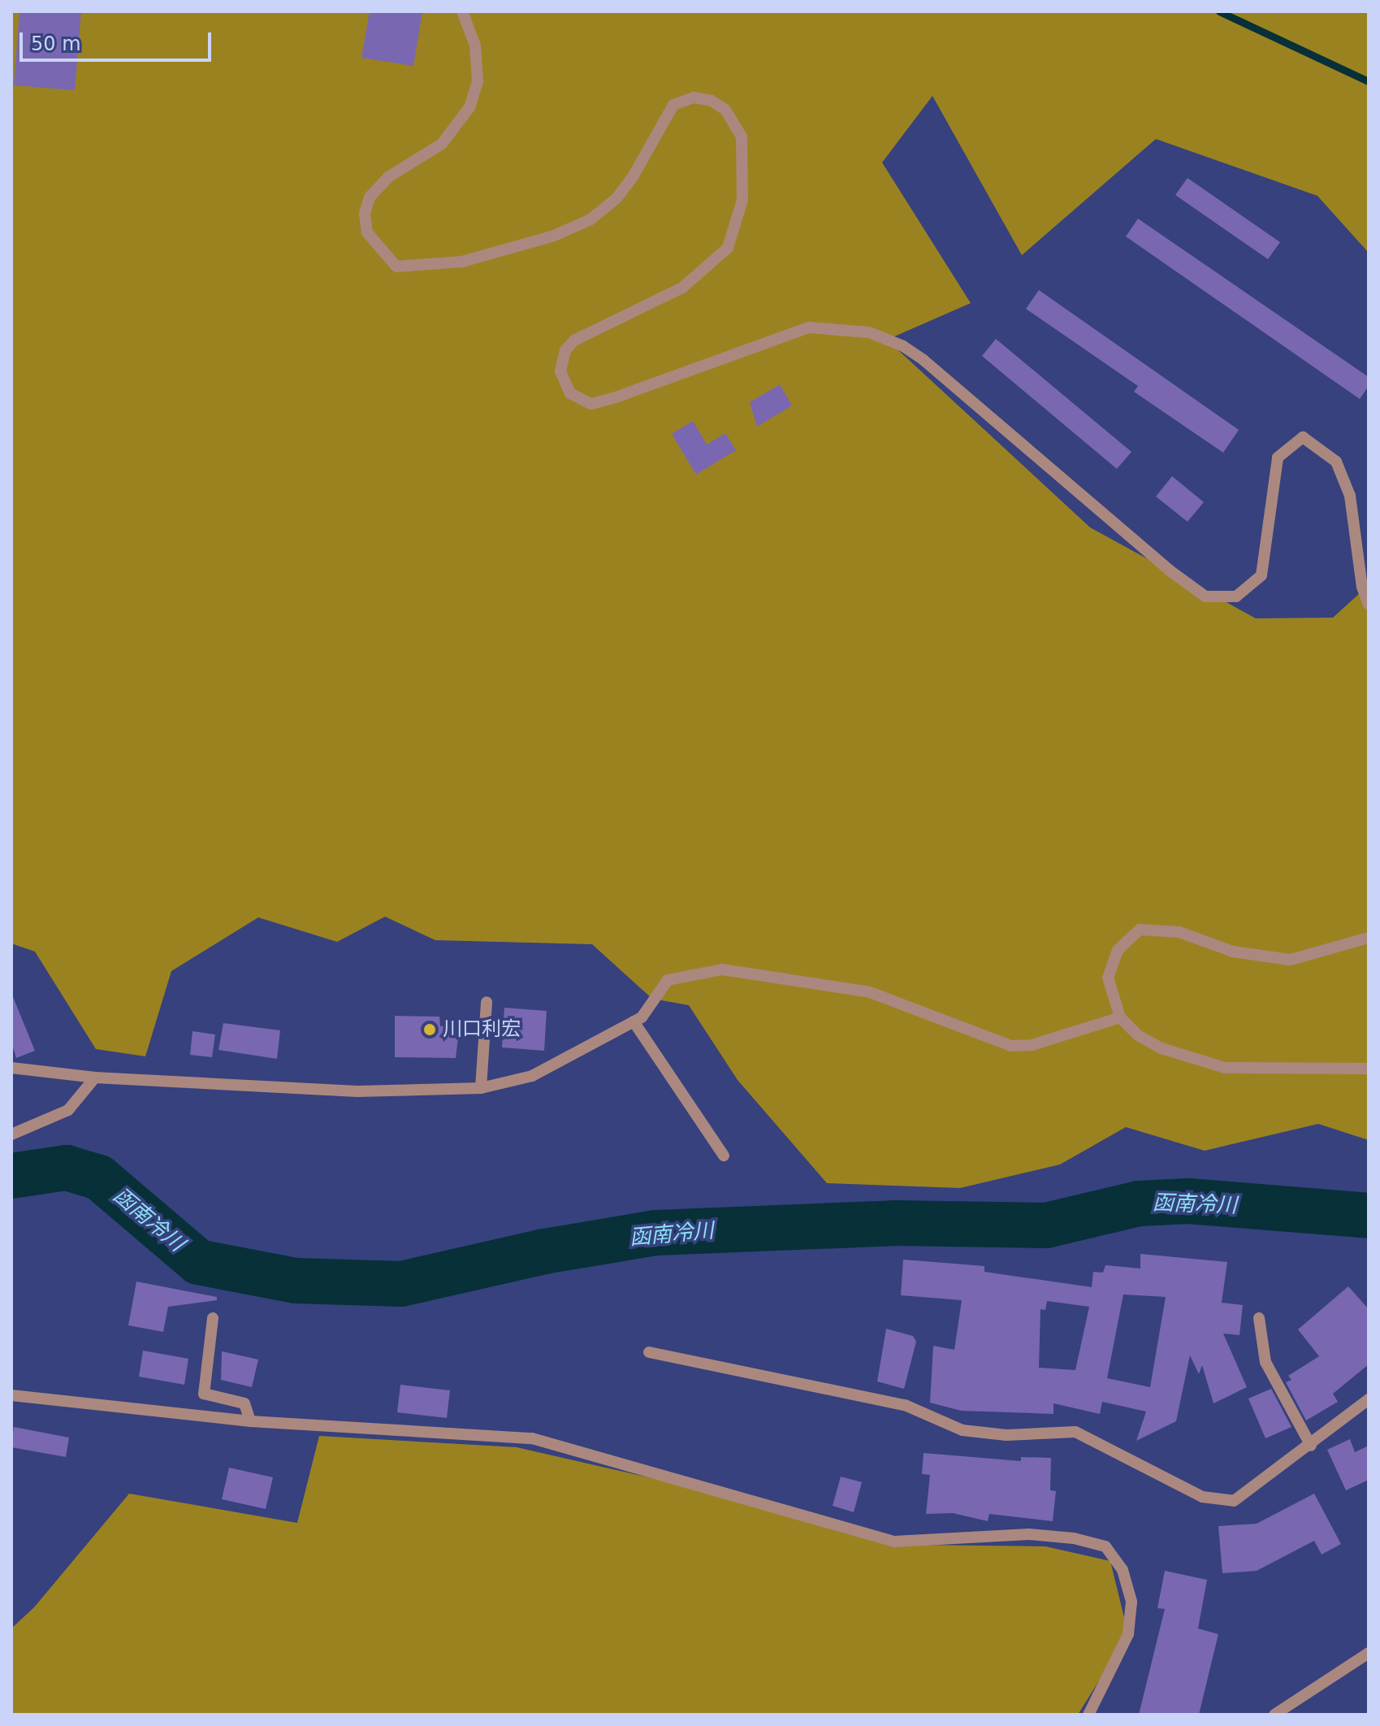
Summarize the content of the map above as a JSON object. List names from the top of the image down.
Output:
{
  "water": ["函南冷川"],
  "places": ["川口利宏"],
  "scale_bar": "50 m"
}
